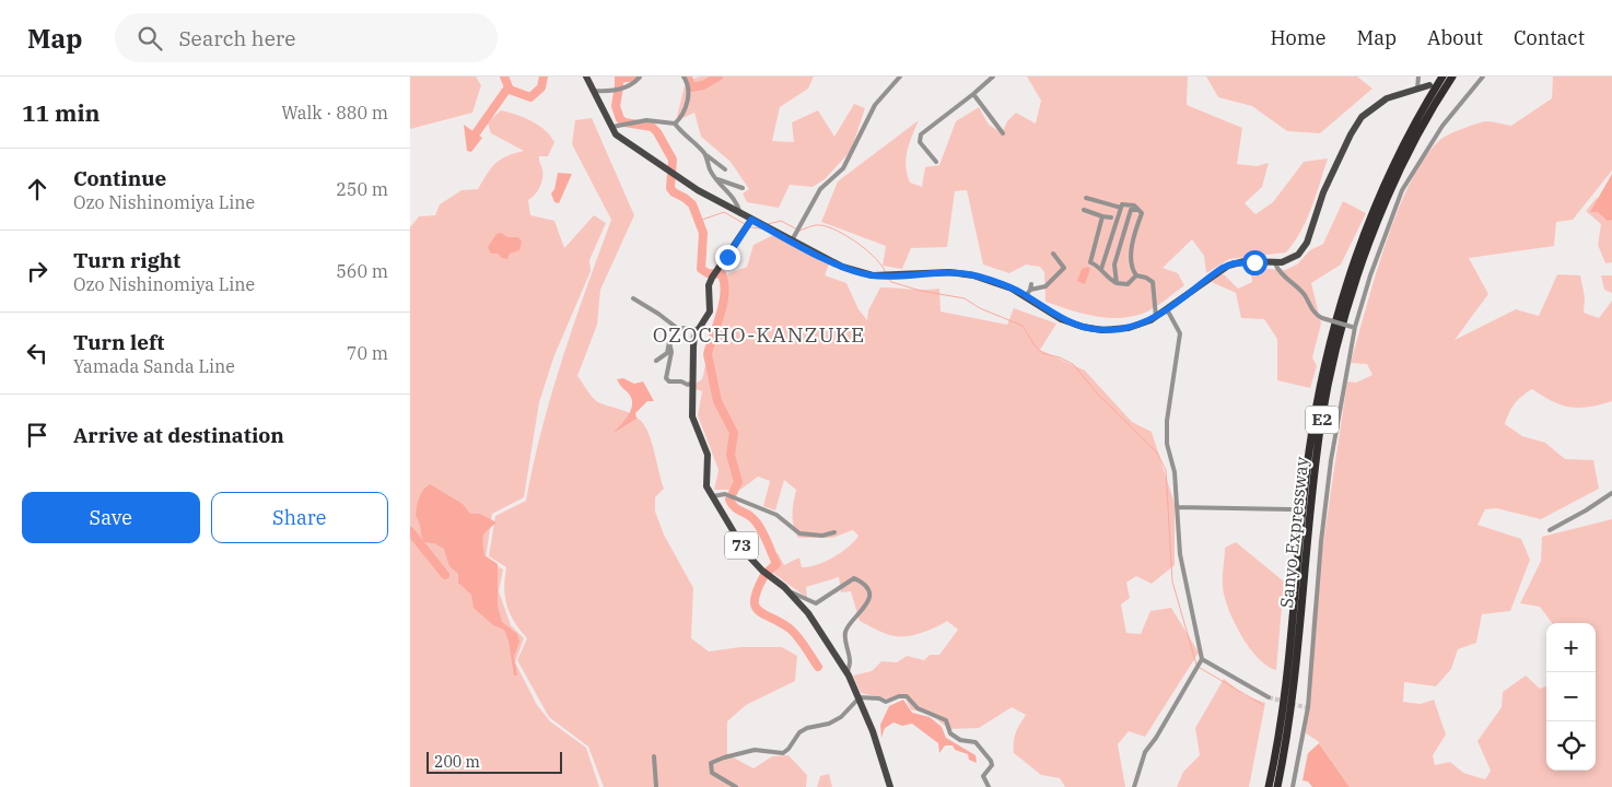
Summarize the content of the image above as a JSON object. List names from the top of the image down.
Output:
{
  "streets": {
    "highway": ["E2", "Sanyo Expressway"],
    "main road": ["73"]
  },
  "districts": ["OZOCHO-KANZUKE"],
  "scale_bar": "200 m",
  "page": {
    "header": "Map",
    "search": "Search here",
    "nav": [
      "Home",
      "Map",
      "About",
      "Contact"
    ],
    "heading": ["11 min", "Walk · 880 m"],
    "list": [
      ["Continue", "Ozo Nishinomiya Line", "250 m"],
      ["Turn right", "Ozo Nishinomiya Line", "560 m"],
      ["Turn left", "Yamada Sanda Line", "70 m"],
      "Arrive at destination"
    ],
    "buttons": ["Save", "Share"],
    "map_buttons": ["+", "−"],
    "scale": "200 m"
  }
}
